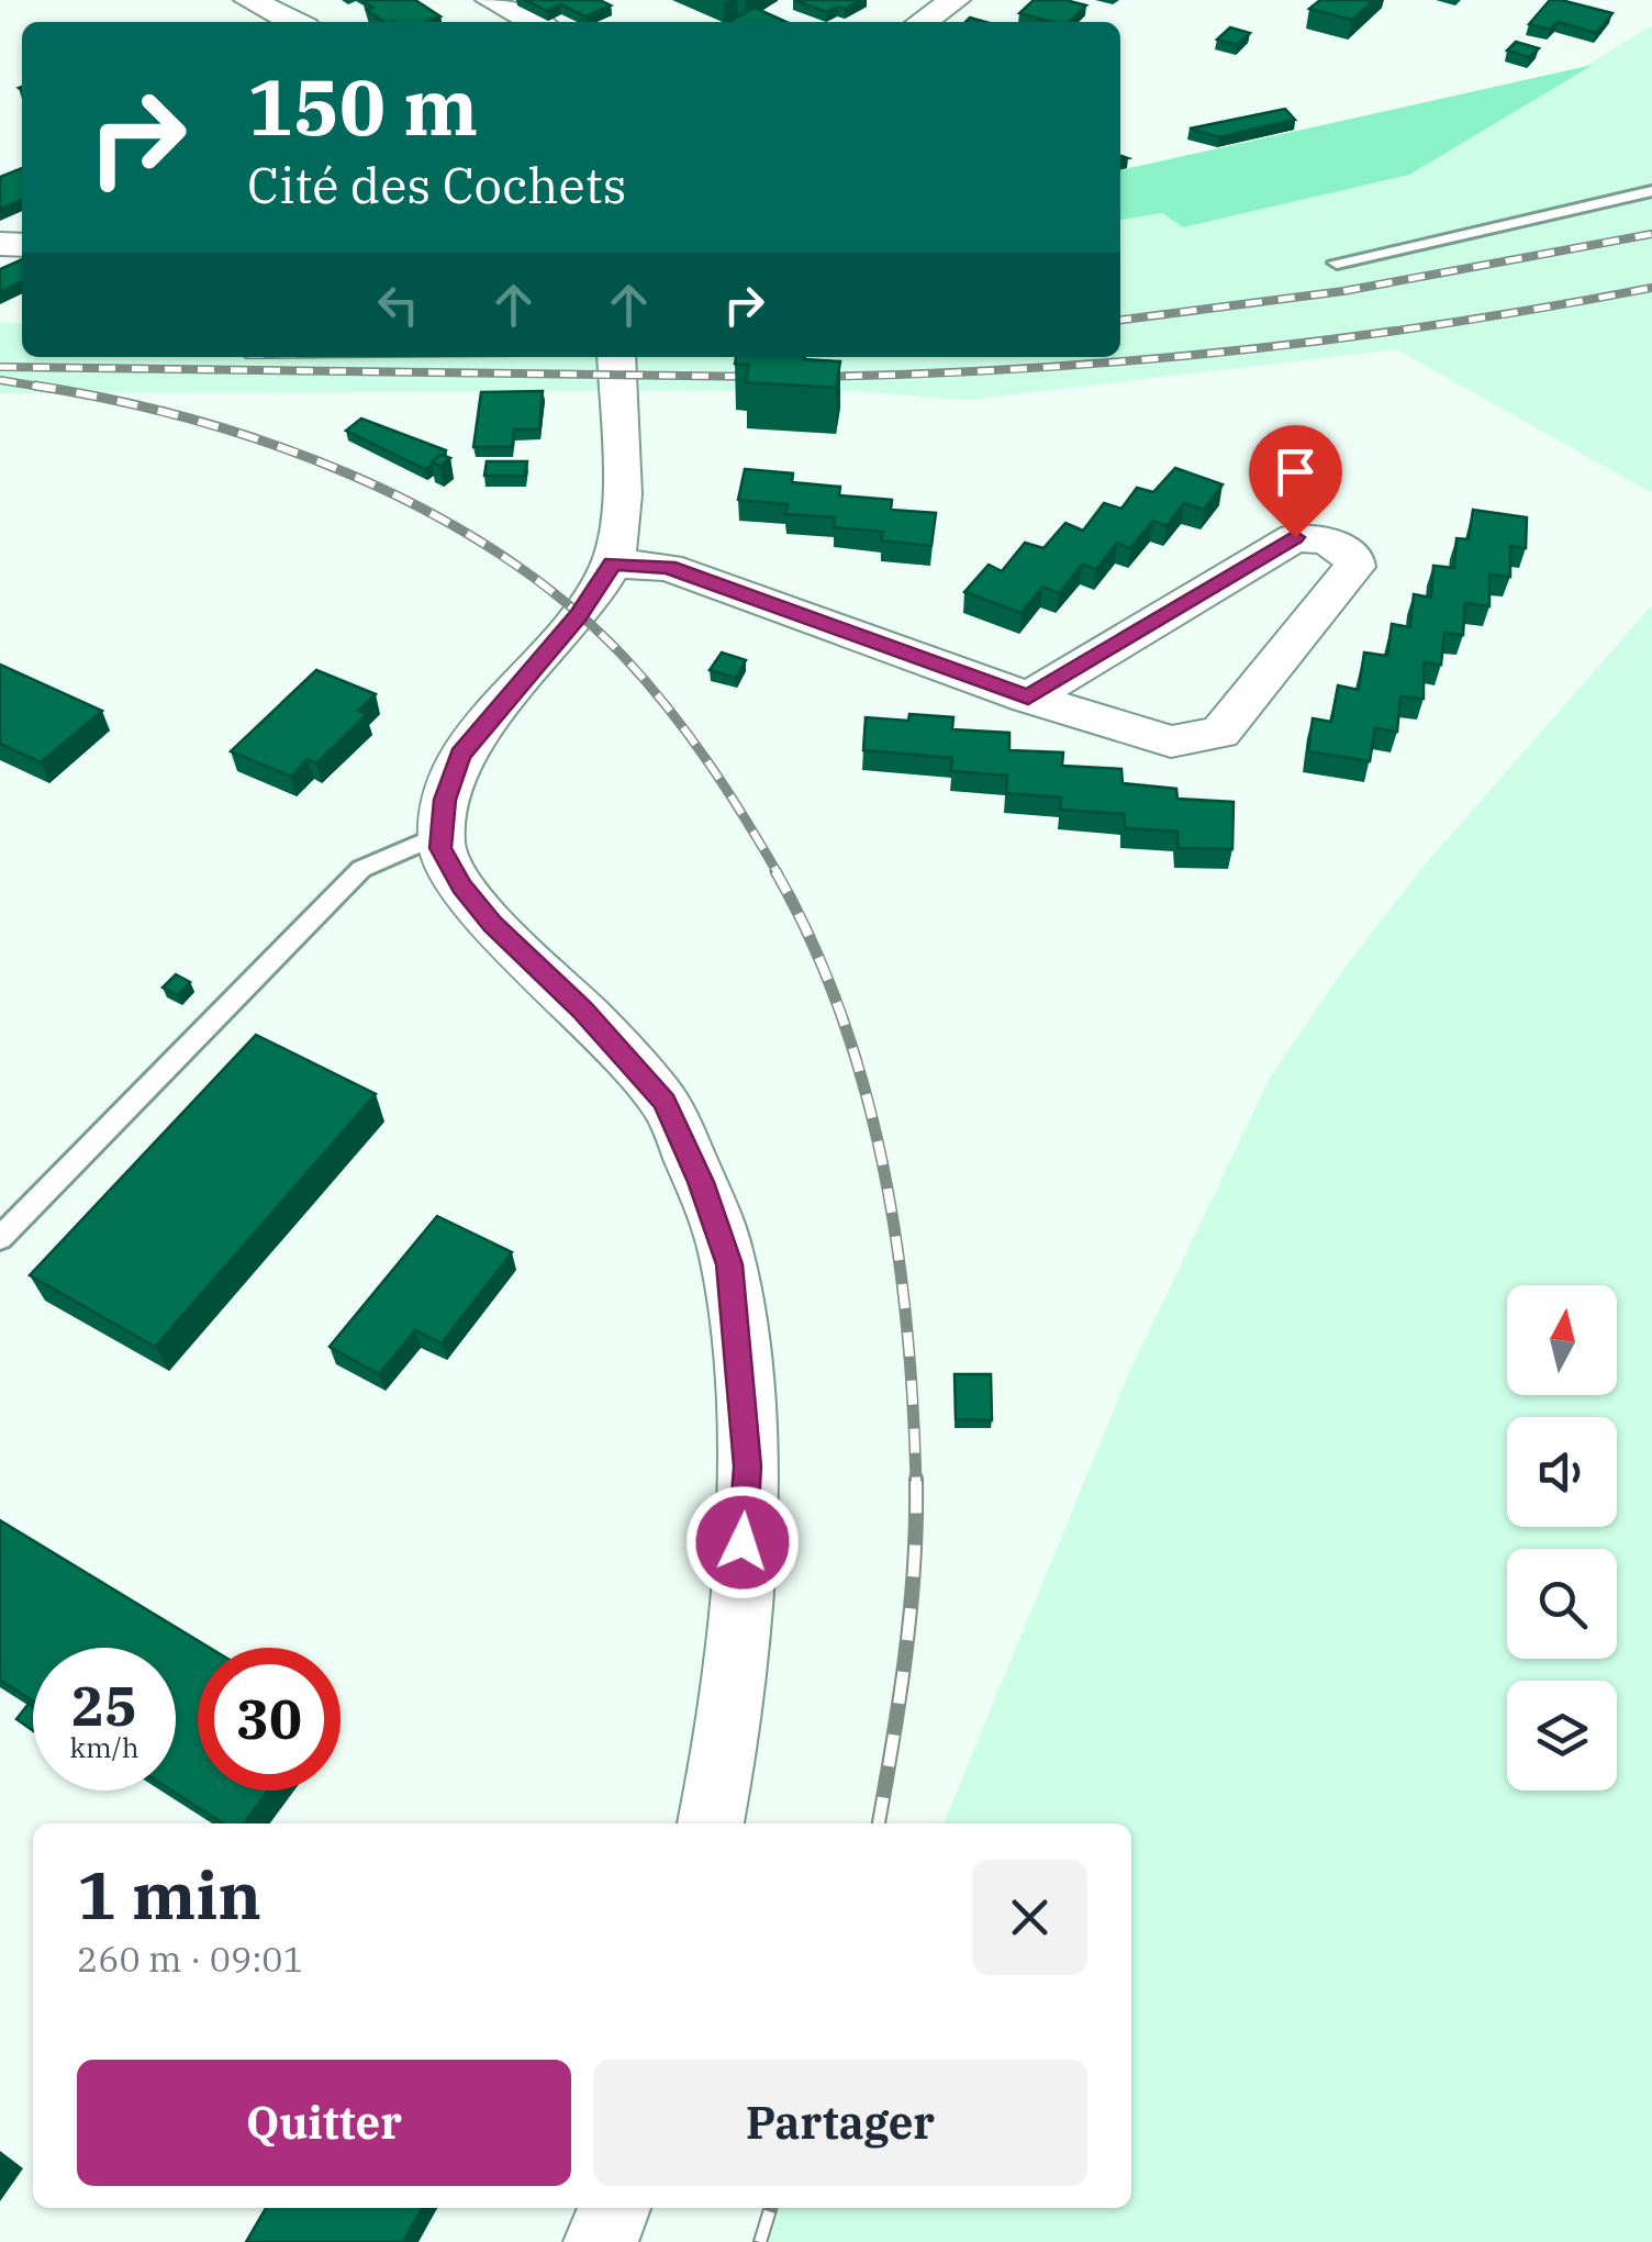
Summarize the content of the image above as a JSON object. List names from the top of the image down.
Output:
{
  "north": "top",
  "page": {
    "turn": ["150 m", "Cité des Cochets"],
    "speed": "25 km/h",
    "limit": "30",
    "heading": ["1 min", "260 m · 09:01"],
    "buttons": ["Quitter", "Partager"]
  }
}
